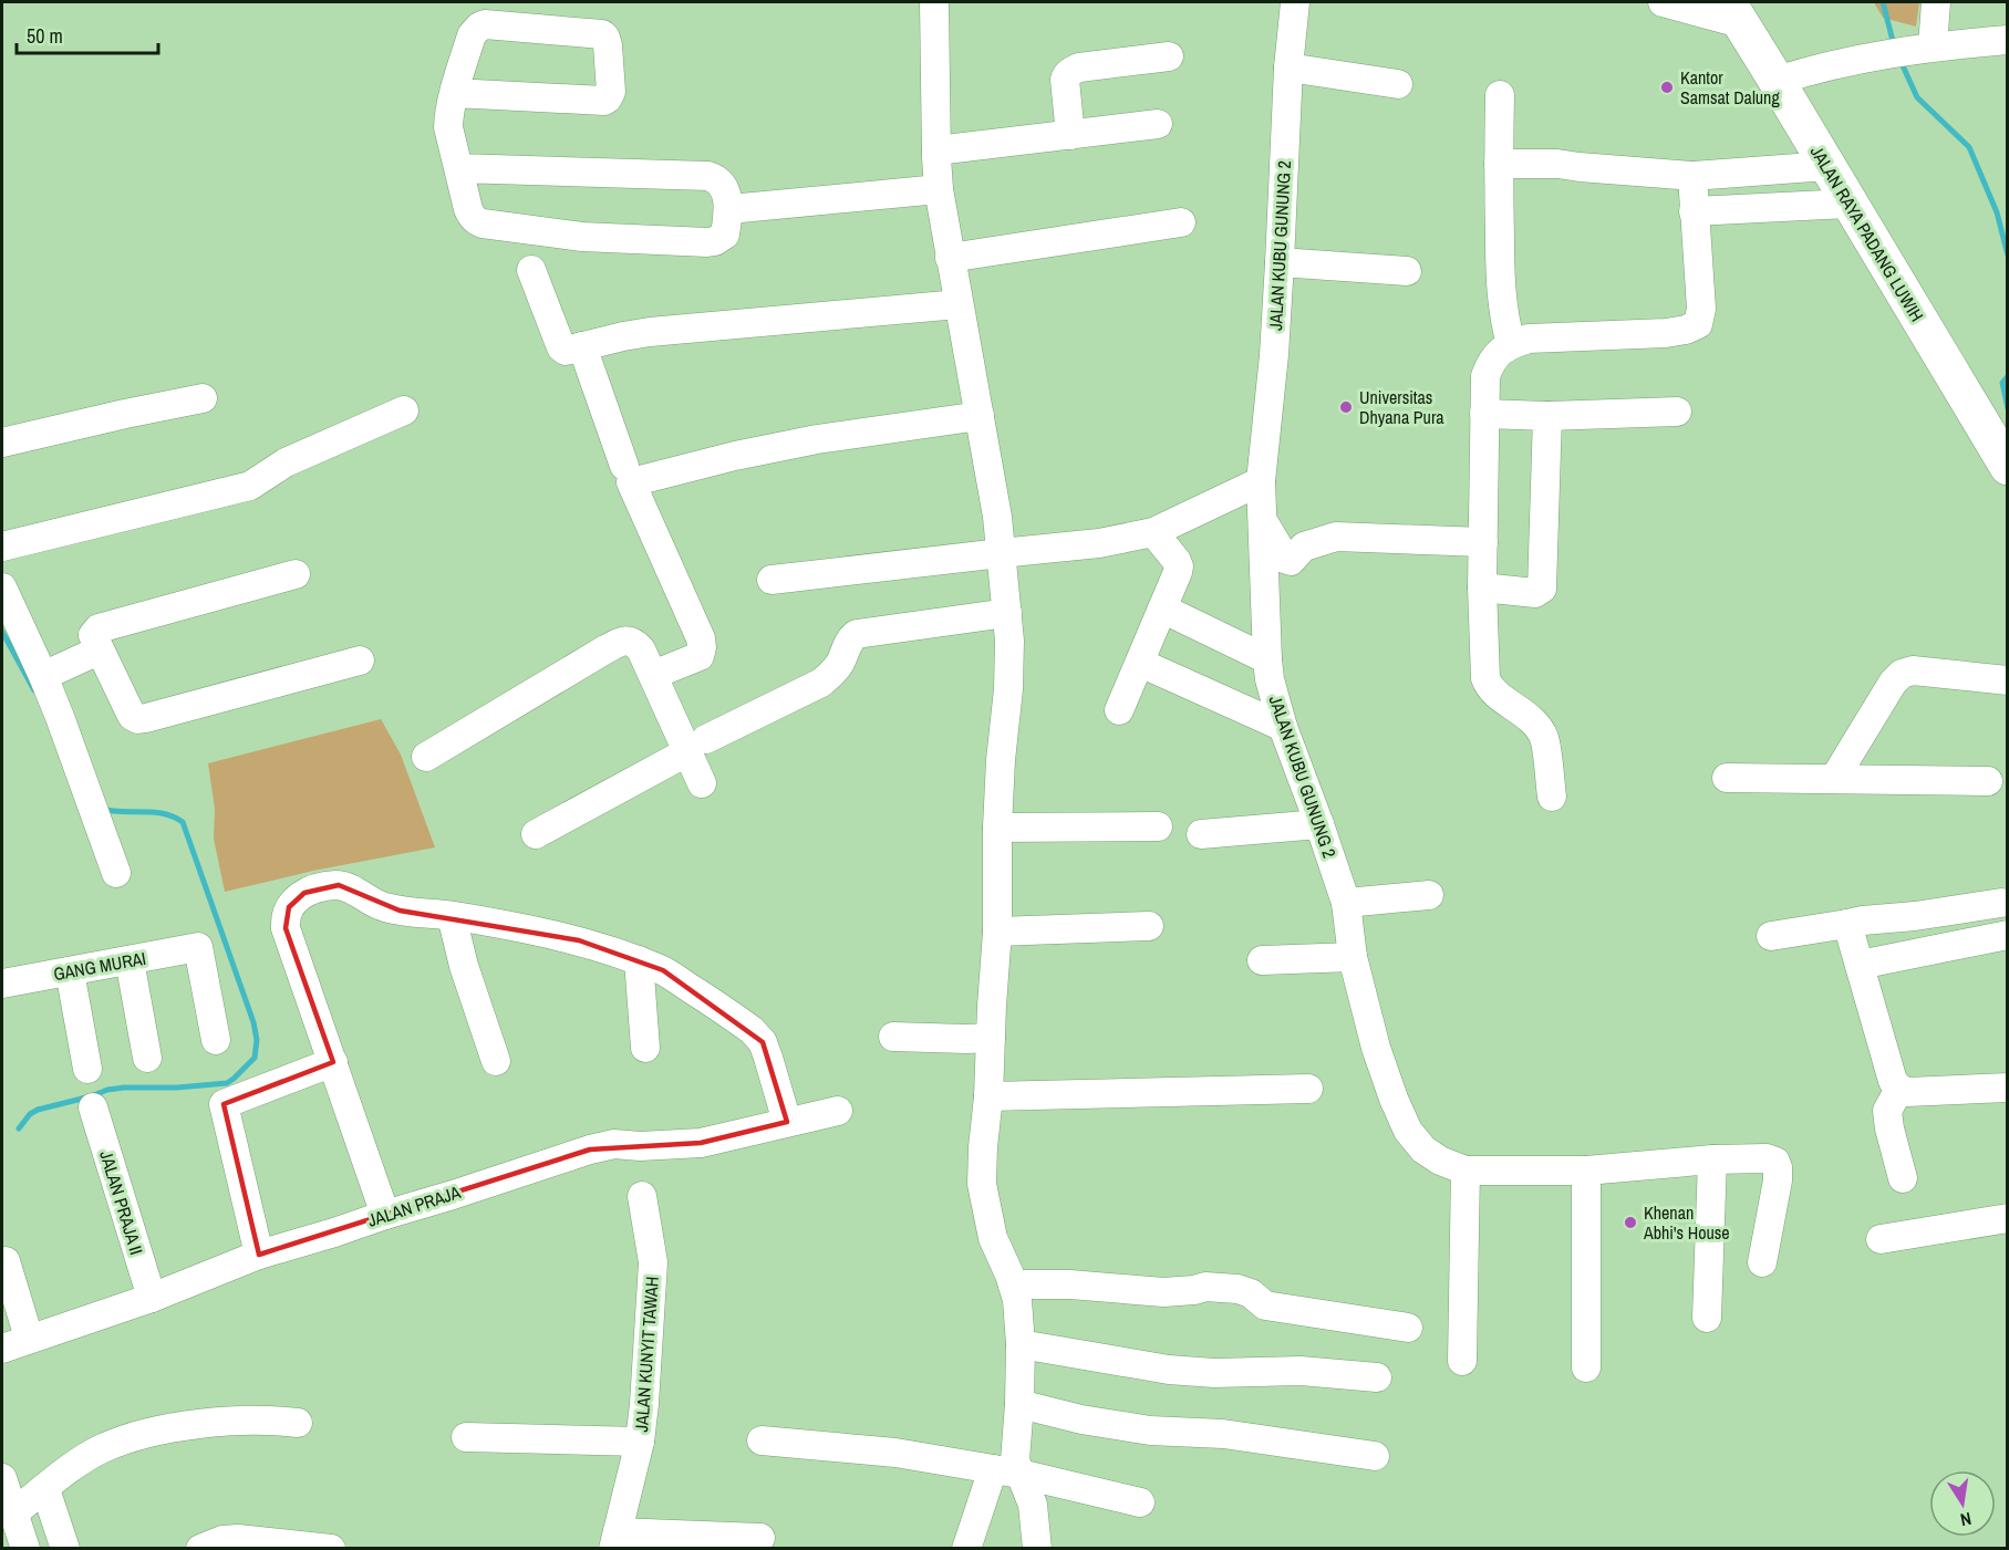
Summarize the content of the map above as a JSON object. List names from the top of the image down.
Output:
{
  "streets": {
    "main road": ["JALAN RAYA PADANG LUWIH"],
    "street": [
      "JALAN KUBU GUNUNG 2",
      "GANG MURAI",
      "JALAN PRAJA II",
      "JALAN PRAJA",
      "JALAN KUNYIT TAWAH"
    ]
  },
  "crossings": [
    ["JALAN PRAJA II", "JALAN PRAJA"]
  ],
  "places": ["Kantor Samsat Dalung", "Universitas Dhyana Pura", "Khenan Abhi's House"],
  "scale_bar": "50 m",
  "north": "bottom"
}
